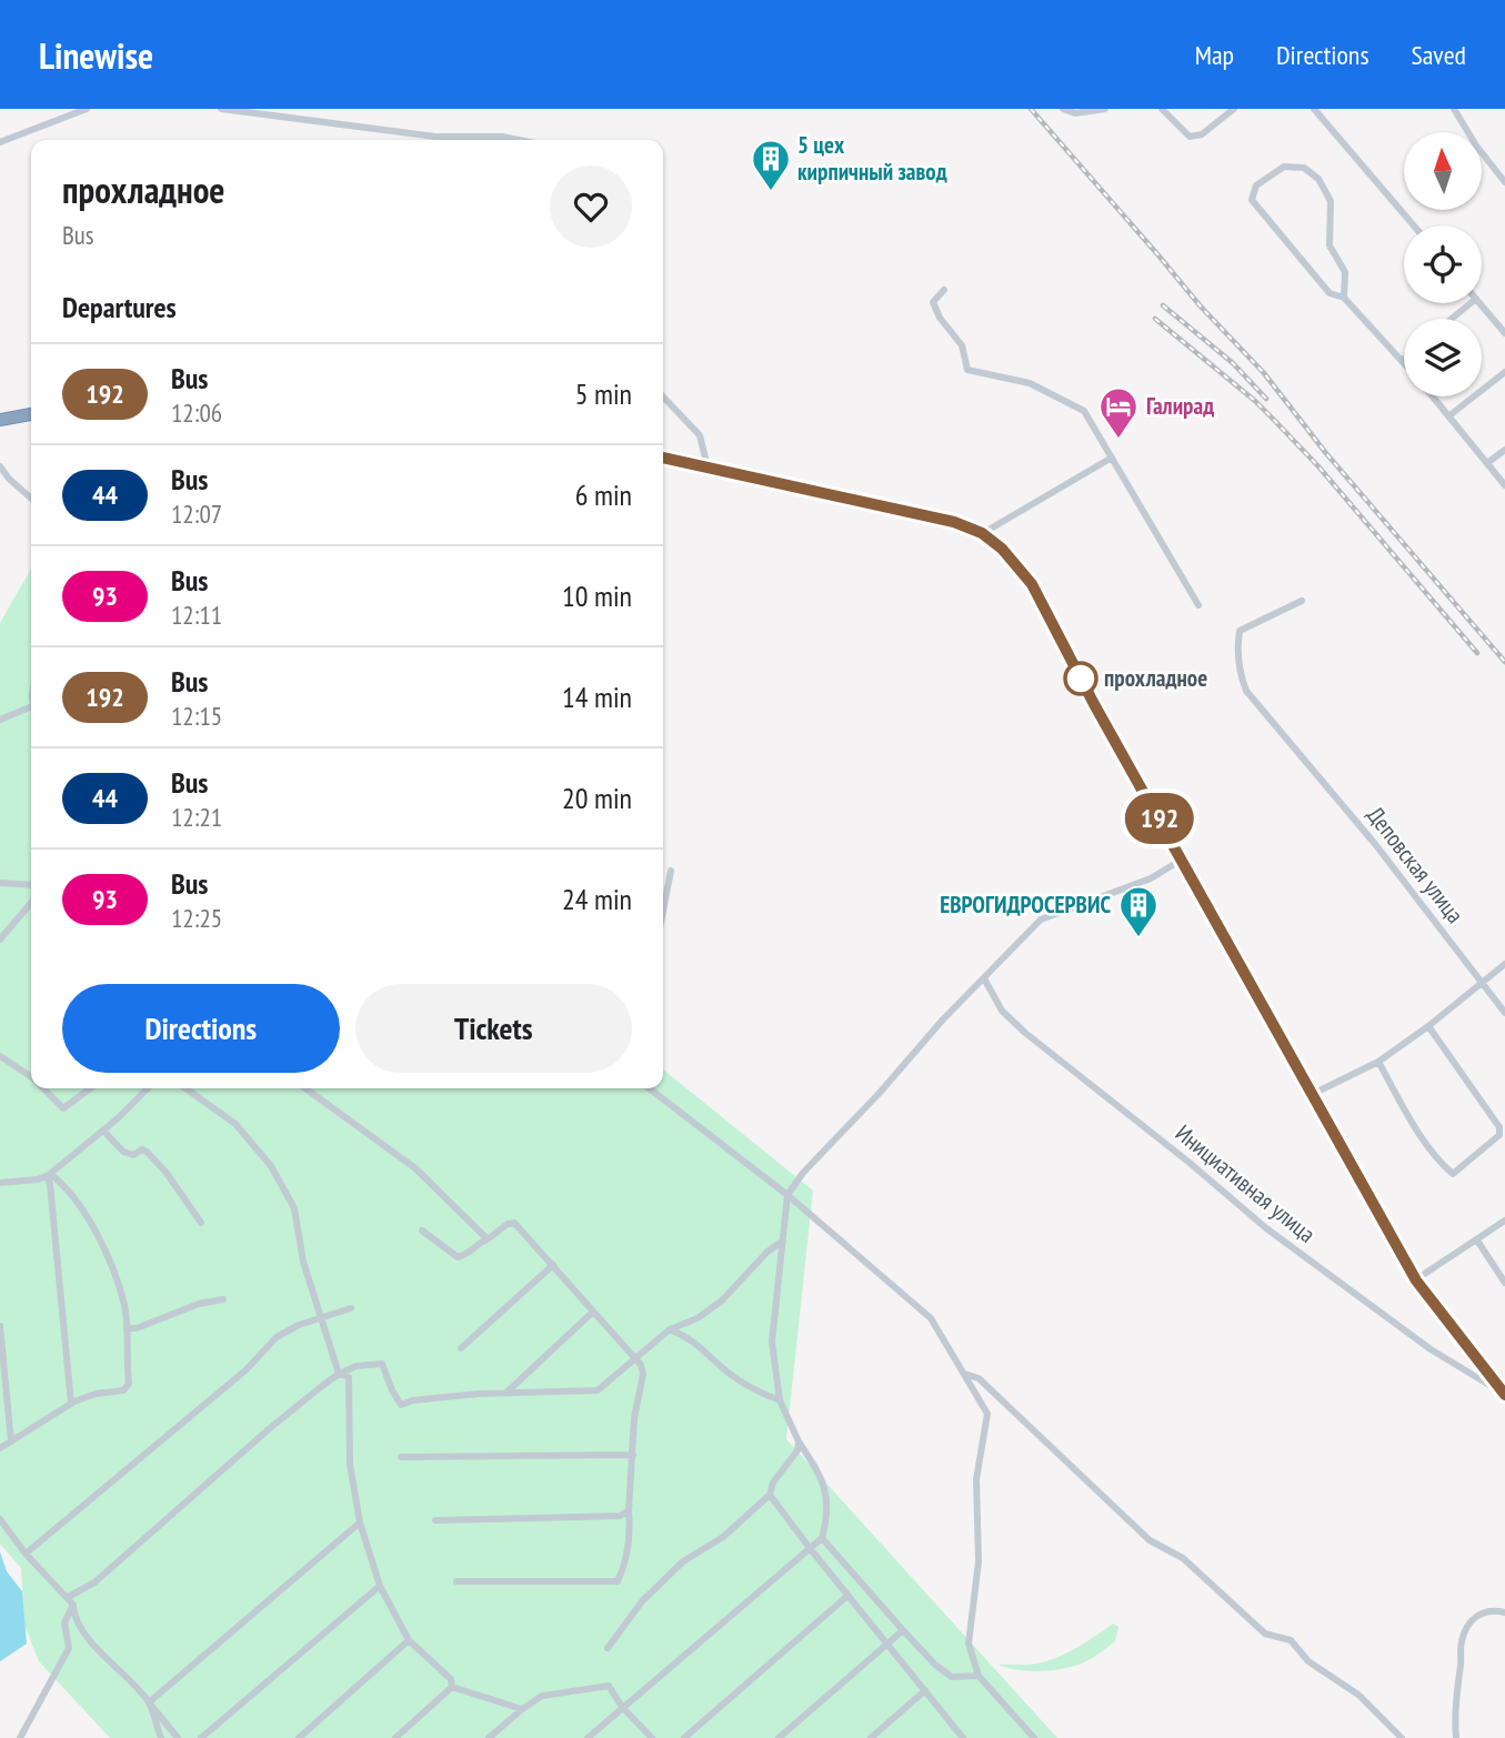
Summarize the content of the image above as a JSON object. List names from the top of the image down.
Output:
{
  "streets": {
    "street": ["Деповская улица", "Инициативная улица"]
  },
  "places": {
    "building": ["5 цех кирпичный завод", "ЕВРОГИДРОСЕРВИС"],
    "hotel": ["Галирад"],
    "other": ["прохладное"]
  },
  "lines": ["bus line 192"],
  "north": "top",
  "page": {
    "header": "Linewise",
    "nav": ["Map", "Directions", "Saved"],
    "on_map": "192",
    "heading": [
      ["прохладное", "Bus"],
      "Departures"
    ],
    "list": [
      {
        "mark": "192",
        "name": "Bus",
        "note": "12:06",
        "value": "5 min"
      },
      {
        "mark": "44",
        "name": "Bus",
        "note": "12:07",
        "value": "6 min"
      },
      {
        "mark": "93",
        "name": "Bus",
        "note": "12:11",
        "value": "10 min"
      },
      {
        "mark": "192",
        "name": "Bus",
        "note": "12:15",
        "value": "14 min"
      },
      {
        "mark": "44",
        "name": "Bus",
        "note": "12:21",
        "value": "20 min"
      },
      {
        "mark": "93",
        "name": "Bus",
        "note": "12:25",
        "value": "24 min"
      }
    ],
    "buttons": ["Directions", "Tickets"]
  }
}
